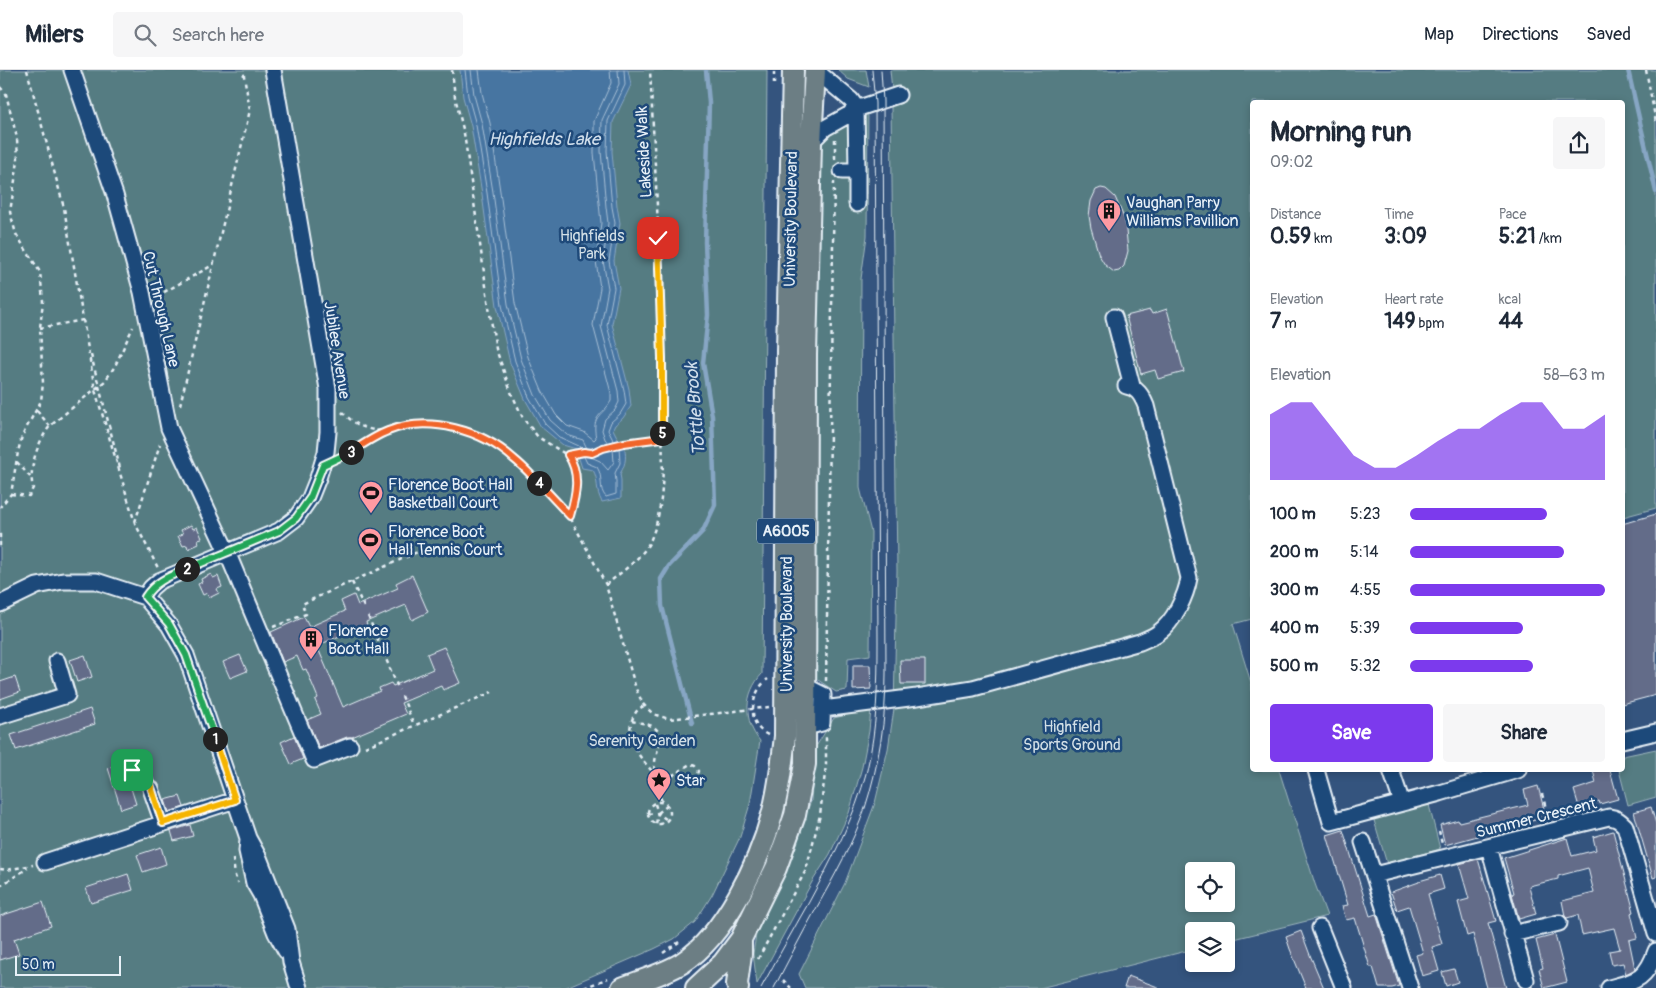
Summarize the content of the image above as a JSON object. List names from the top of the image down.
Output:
{
  "streets": {
    "main road": ["University Boulevard", "A6005"],
    "street": ["Cut Through Lane", "Jubilee Avenue", "Summer Crescent"],
    "path": ["Lakeside Walk"]
  },
  "crossings": [
    ["University Boulevard", "A6005"],
    ["Cut Through Lane", "Jubilee Avenue"]
  ],
  "water": ["Highfields Lake", "Tottle Brook"],
  "parks": ["Highfields Park", "Highfield Sports Ground", "Serenity Garden"],
  "places": {
    "building": ["Vaughan Parry Williams Pavillion", "Florence Boot Hall"],
    "sports": ["Florence Boot Hall Basketball Court", "Florence Boot Hall Tennis Court"],
    "place": ["Star"]
  },
  "scale_bar": "50 m",
  "page": {
    "header": "Milers",
    "search": "Search here",
    "nav": ["Map", "Directions", "Saved"],
    "heading": ["Morning run", "09:02"],
    "stats": [
      ["Distance", "0.59 km"],
      ["Time", "3:09"],
      ["Pace", "5:21 /km"],
      ["Elevation", "7 m"],
      ["Heart rate", "149 bpm"],
      ["kcal", "44"]
    ],
    "chart": ["Elevation", "58–63 m"],
    "pins": [
      "5",
      "3",
      "4",
      "2",
      "1"
    ],
    "list": [
      {
        "name": "100 m",
        "note": "5:23"
      },
      {
        "name": "200 m",
        "note": "5:14"
      },
      {
        "name": "300 m",
        "note": "4:55"
      },
      {
        "name": "400 m",
        "note": "5:39"
      },
      {
        "name": "500 m",
        "note": "5:32"
      }
    ],
    "buttons": ["Save", "Share"],
    "scale": "50 m"
  }
}
